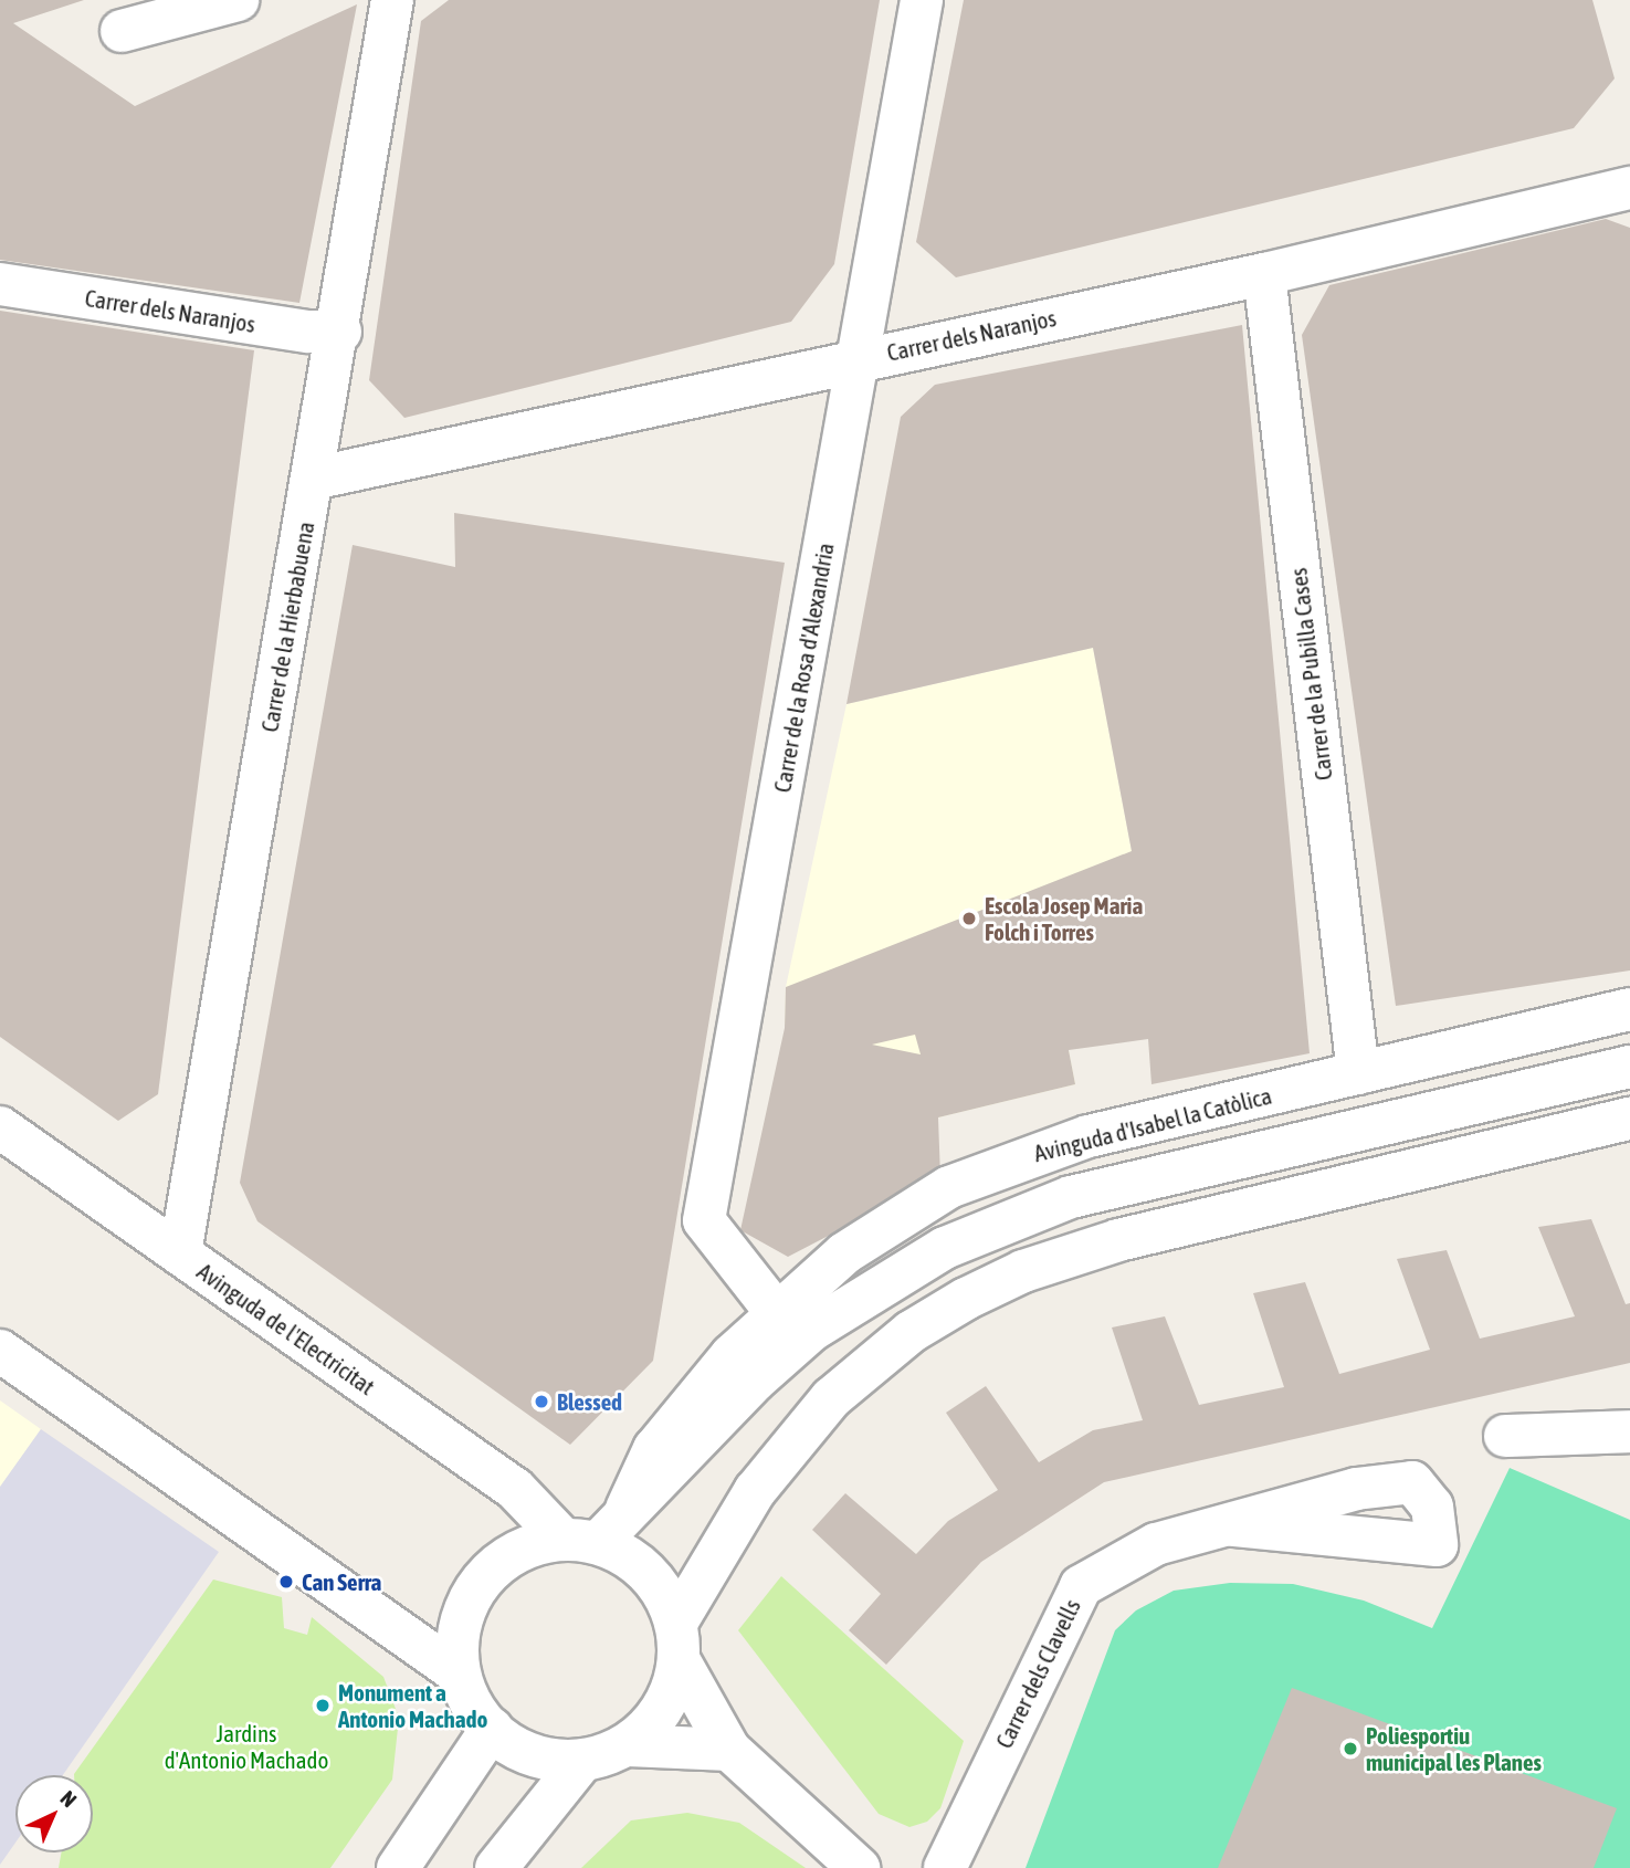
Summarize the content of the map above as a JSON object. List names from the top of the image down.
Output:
{
  "streets": {
    "street": [
      "Carrer dels Naranjos",
      "Carrer de la Hierbabuena",
      "Carrer de la Rosa d'Alexandria",
      "Carrer de la Pubilla Cases",
      "Avinguda d'Isabel la Catòlica",
      "Avinguda de l'Electricitat",
      "Carrer dels Clavells"
    ]
  },
  "crossings": [
    ["Carrer dels Naranjos", "Carrer de la Hierbabuena"],
    ["Carrer dels Naranjos", "Carrer de la Rosa d'Alexandria"],
    ["Carrer dels Naranjos", "Carrer de la Pubilla Cases"],
    ["Carrer de la Hierbabuena", "Avinguda de l'Electricitat"],
    ["Carrer de la Rosa d'Alexandria", "Avinguda d'Isabel la Catòlica"],
    ["Carrer de la Pubilla Cases", "Avinguda d'Isabel la Catòlica"],
    ["Avinguda d'Isabel la Catòlica", "Avinguda de l'Electricitat"]
  ],
  "parks": ["Jardins d'Antonio Machado"],
  "places": [
    "Escola Josep Maria Folch i Torres",
    "Blessed",
    "Can Serra",
    "Monument a Antonio Machado",
    "Poliesportiu municipal les Planes"
  ],
  "north": "top right"
}
